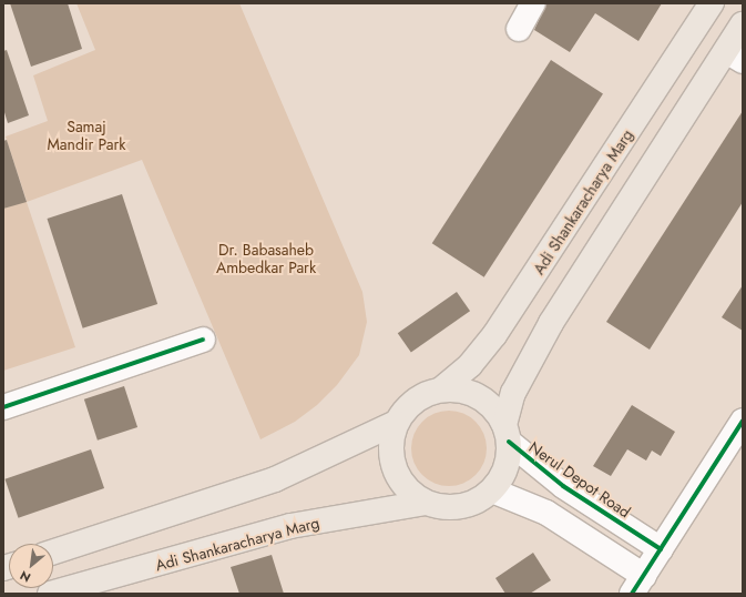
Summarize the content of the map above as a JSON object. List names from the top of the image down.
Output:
{
  "streets": {
    "main road": ["Adi Shankaracharya Marg"],
    "street": ["Nerul Depot Road"]
  },
  "crossings": [
    ["Adi Shankaracharya Marg", "Nerul Depot Road"]
  ],
  "parks": ["Samaj Mandir Park", "Dr. Babasaheb Ambedkar Park"],
  "north": "bottom left"
}
